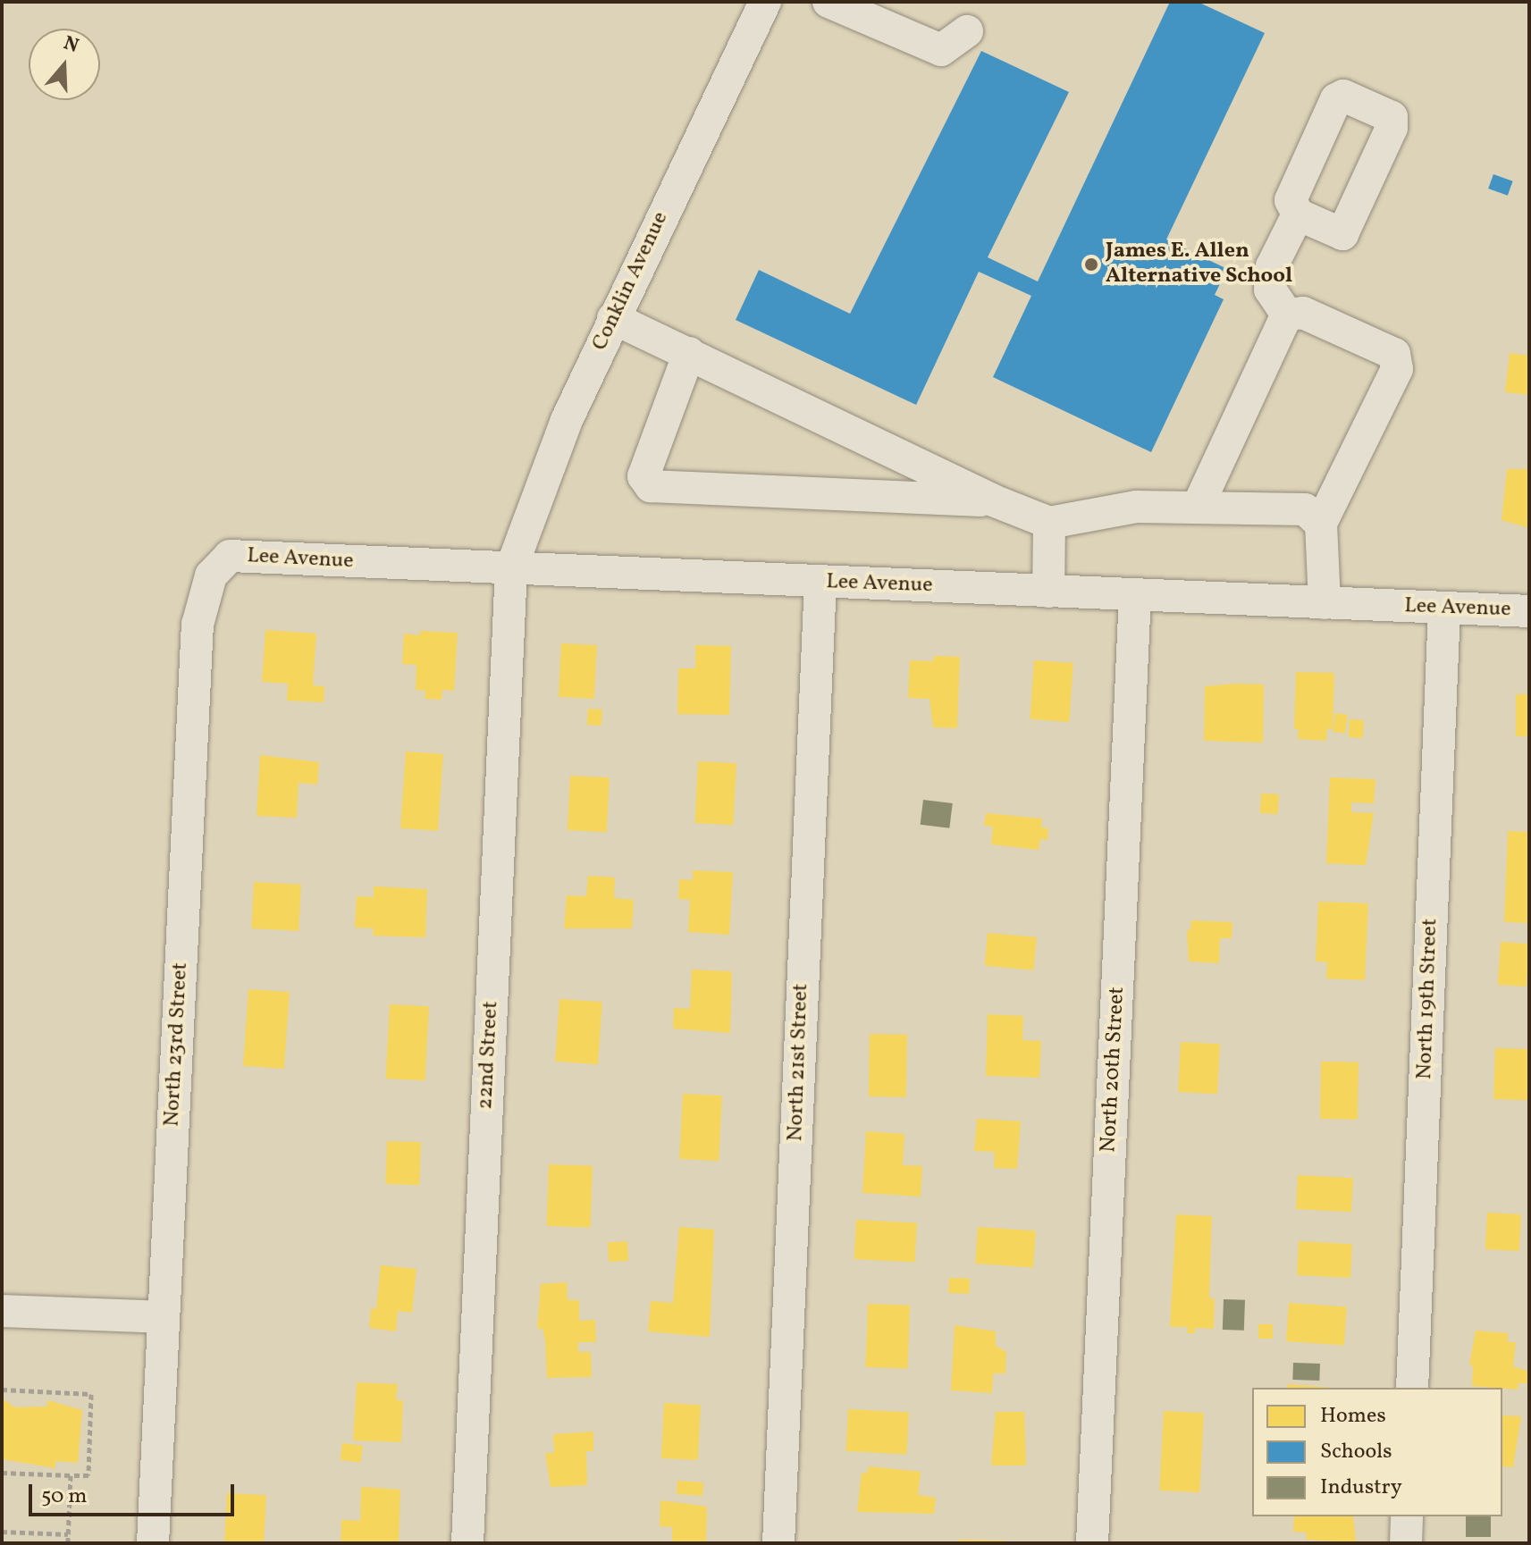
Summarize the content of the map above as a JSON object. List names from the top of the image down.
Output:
{
  "streets": {
    "street": [
      "Conklin Avenue",
      "Lee Avenue",
      "North 19th Street",
      "North 23rd Street",
      "22nd Street",
      "North 21st Street",
      "North 20th Street"
    ]
  },
  "crossings": [
    ["Conklin Avenue", "Lee Avenue"],
    ["Conklin Avenue", "22nd Street"],
    ["Lee Avenue", "North 19th Street"],
    ["Lee Avenue", "North 23rd Street"],
    ["Lee Avenue", "22nd Street"],
    ["Lee Avenue", "North 21st Street"],
    ["Lee Avenue", "North 20th Street"]
  ],
  "places": ["James E. Allen Alternative School"],
  "legend": ["Homes", "Schools", "Industry"],
  "scale_bar": "50 m",
  "north": "top"
}
